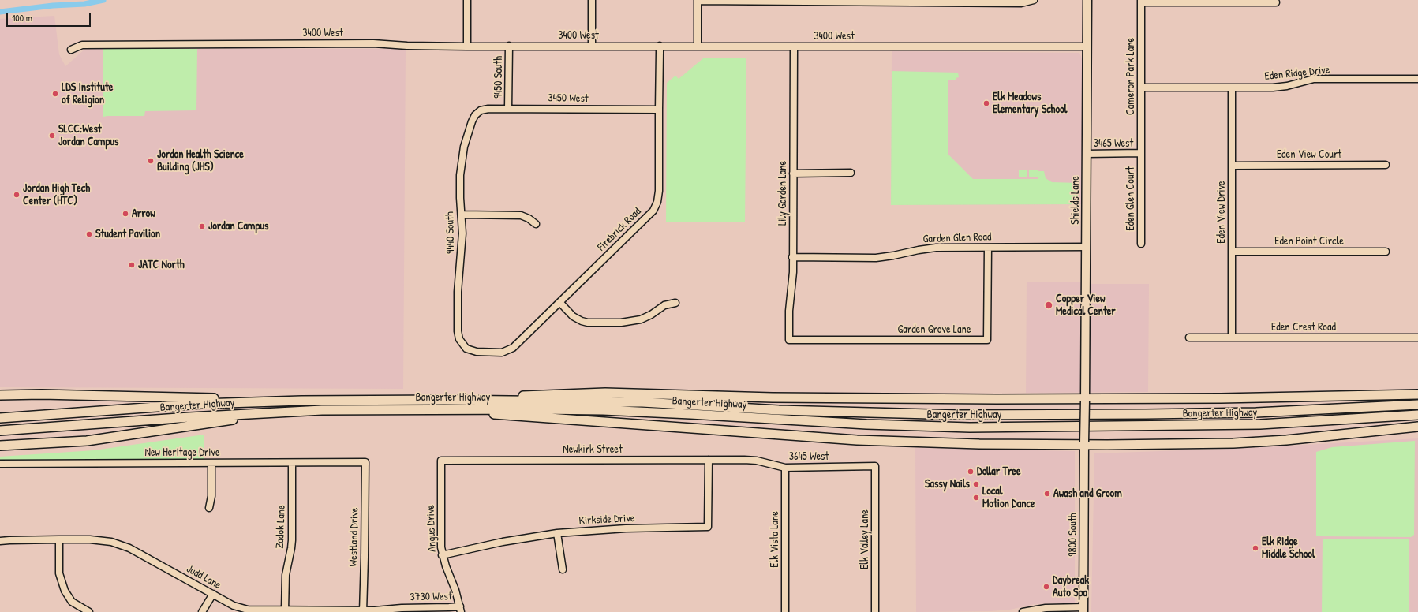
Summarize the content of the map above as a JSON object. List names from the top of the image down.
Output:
{
  "streets": {
    "highway": ["Bangerter Highway"],
    "main road": ["Shields Lane", "9800 South"],
    "street": [
      "3400 West",
      "Eden Ridge Drive",
      "Cameron Park Lane",
      "9450 South",
      "3450 West",
      "3465 West",
      "Eden View Court",
      "Lily Garden Lane",
      "Eden Glen Court",
      "Eden View Drive",
      "Firebrick Road",
      "9440 South",
      "Garden Glen Road",
      "Eden Point Circle",
      "Eden Crest Road",
      "Garden Grove Lane",
      "Newkirk Street",
      "New Heritage Drive",
      "3645 West",
      "Kirkside Drive",
      "Zadok Lane",
      "Angus Drive",
      "Westland Drive",
      "Elk Vista Lane",
      "Elk Valley Lane",
      "Judd Lane",
      "3730 West"
    ]
  },
  "crossings": [
    ["3400 West", "9450 South"],
    ["3400 West", "Lily Garden Lane"],
    ["3400 West", "Shields Lane"],
    ["3400 West", "Firebrick Road"],
    ["Eden Ridge Drive", "Cameron Park Lane"],
    ["Eden Ridge Drive", "Eden View Drive"],
    ["Cameron Park Lane", "3465 West"],
    ["Cameron Park Lane", "Eden Glen Court"],
    ["9450 South", "3450 West"],
    ["3450 West", "Firebrick Road"],
    ["3450 West", "9440 South"],
    ["3465 West", "Eden Glen Court"],
    ["3465 West", "Shields Lane"],
    ["Eden View Court", "Eden View Drive"],
    ["Lily Garden Lane", "Garden Glen Road"],
    ["Lily Garden Lane", "Garden Grove Lane"],
    ["Shields Lane", "Garden Glen Road"],
    ["Shields Lane", "9800 South"],
    ["Eden View Drive", "Eden Point Circle"],
    ["Eden View Drive", "Eden Crest Road"],
    ["Firebrick Road", "9440 South"],
    ["Garden Glen Road", "Garden Grove Lane"],
    ["Newkirk Street", "3645 West"],
    ["Newkirk Street", "Kirkside Drive"],
    ["Newkirk Street", "Angus Drive"],
    ["New Heritage Drive", "Zadok Lane"],
    ["New Heritage Drive", "Westland Drive"],
    ["3645 West", "Elk Vista Lane"],
    ["3645 West", "Elk Valley Lane"],
    ["Kirkside Drive", "Angus Drive"],
    ["Zadok Lane", "Judd Lane"],
    ["Angus Drive", "3730 West"],
    ["Westland Drive", "Judd Lane"],
    ["Judd Lane", "3730 West"]
  ],
  "places": [
    "LDS Institute of Religion",
    "Elk Meadows Elementary School",
    "SLCC:West Jordan Campus",
    "Jordan Health Science Building (JHS)",
    "Jordan High Tech Center (HTC)",
    "Arrow",
    "Jordan Campus",
    "Student Pavilion",
    "JATC North",
    "Copper View Medical Center",
    "Dollar Tree",
    "Sassy Nails",
    "Awash and Groom",
    "Local Motion Dance",
    "Elk Ridge Middle School",
    "Daybreak Auto Spa"
  ],
  "scale_bar": "100 m"
}
